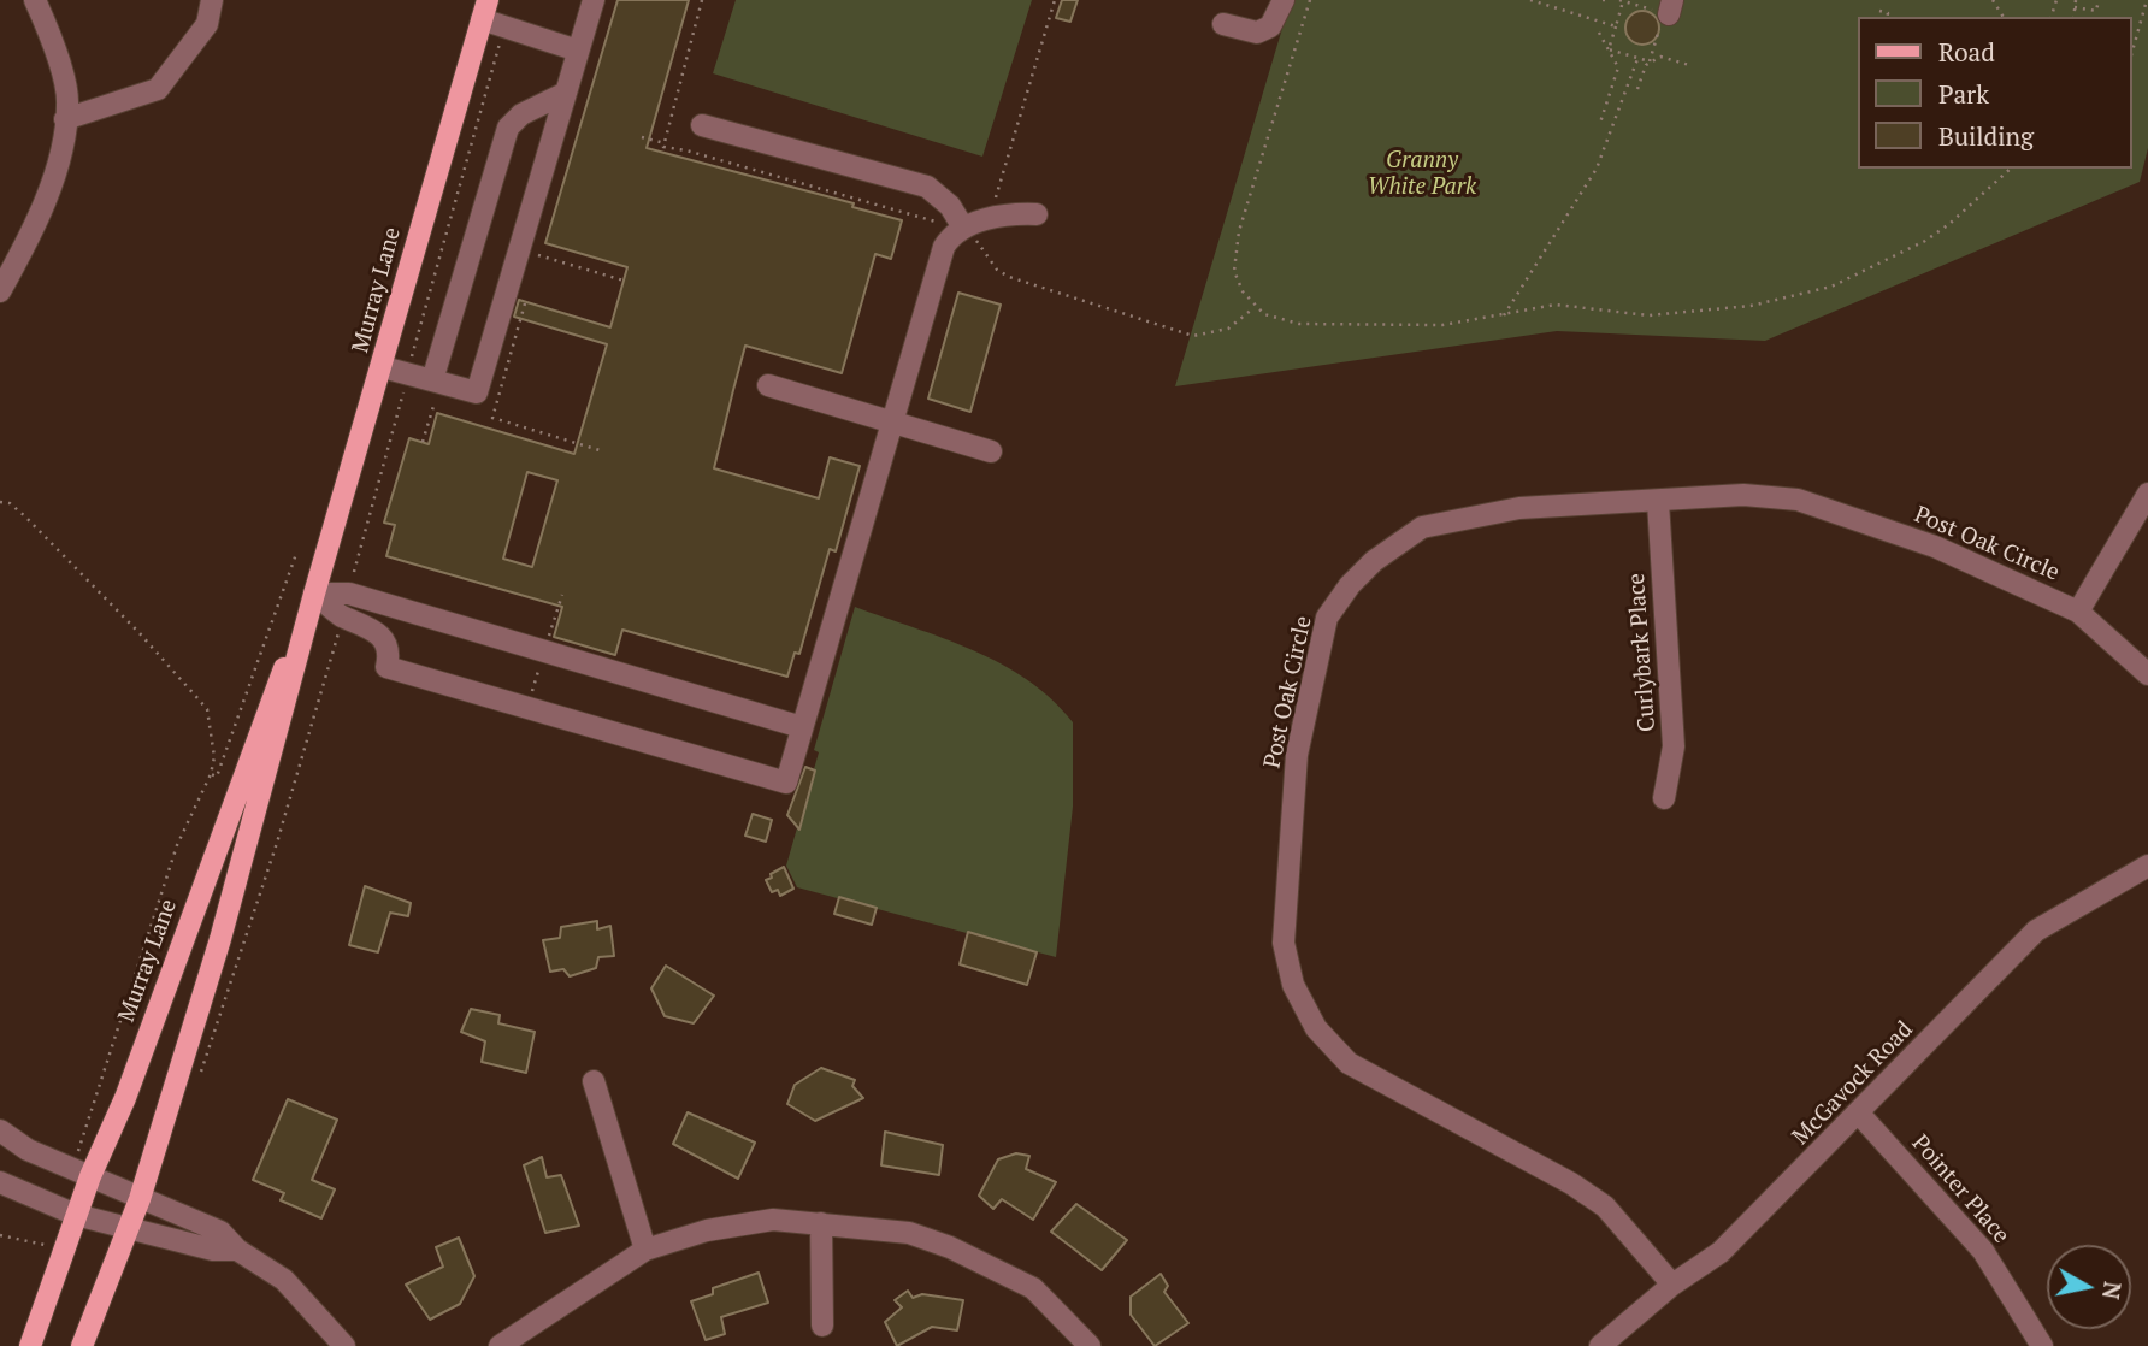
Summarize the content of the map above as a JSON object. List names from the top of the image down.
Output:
{
  "streets": {
    "main road": ["Murray Lane"],
    "street": [
      "Post Oak Circle",
      "Curlybark Place",
      "McGavock Road",
      "Pointer Place"
    ]
  },
  "crossings": [
    ["Post Oak Circle", "Curlybark Place"],
    ["Post Oak Circle", "McGavock Road"],
    ["McGavock Road", "Pointer Place"]
  ],
  "parks": ["Granny White Park"],
  "legend": ["Road", "Park", "Building"],
  "north": "right"
}
